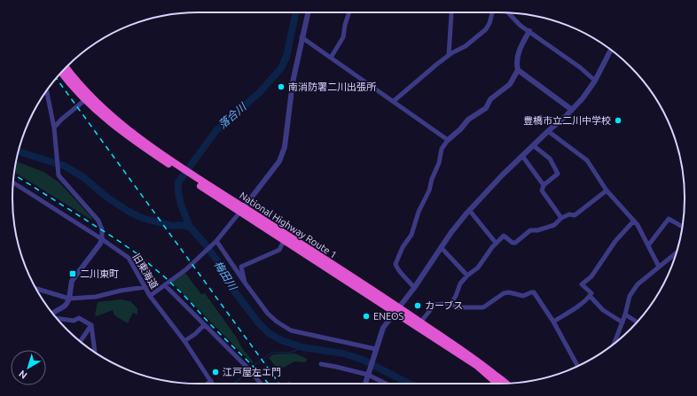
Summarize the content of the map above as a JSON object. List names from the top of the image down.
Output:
{
  "streets": {
    "highway": ["National Highway Route 1"],
    "street": ["旧東海道"]
  },
  "water": ["落合川", "梅田川"],
  "places": {
    "other": [
      "南消防署二川出張所",
      "豊橋市立二川中学校",
      "カーブス",
      "ENEOS",
      "江戸屋左エ門"
    ],
    "transit": ["二川東町"]
  },
  "north": "bottom left"
}
